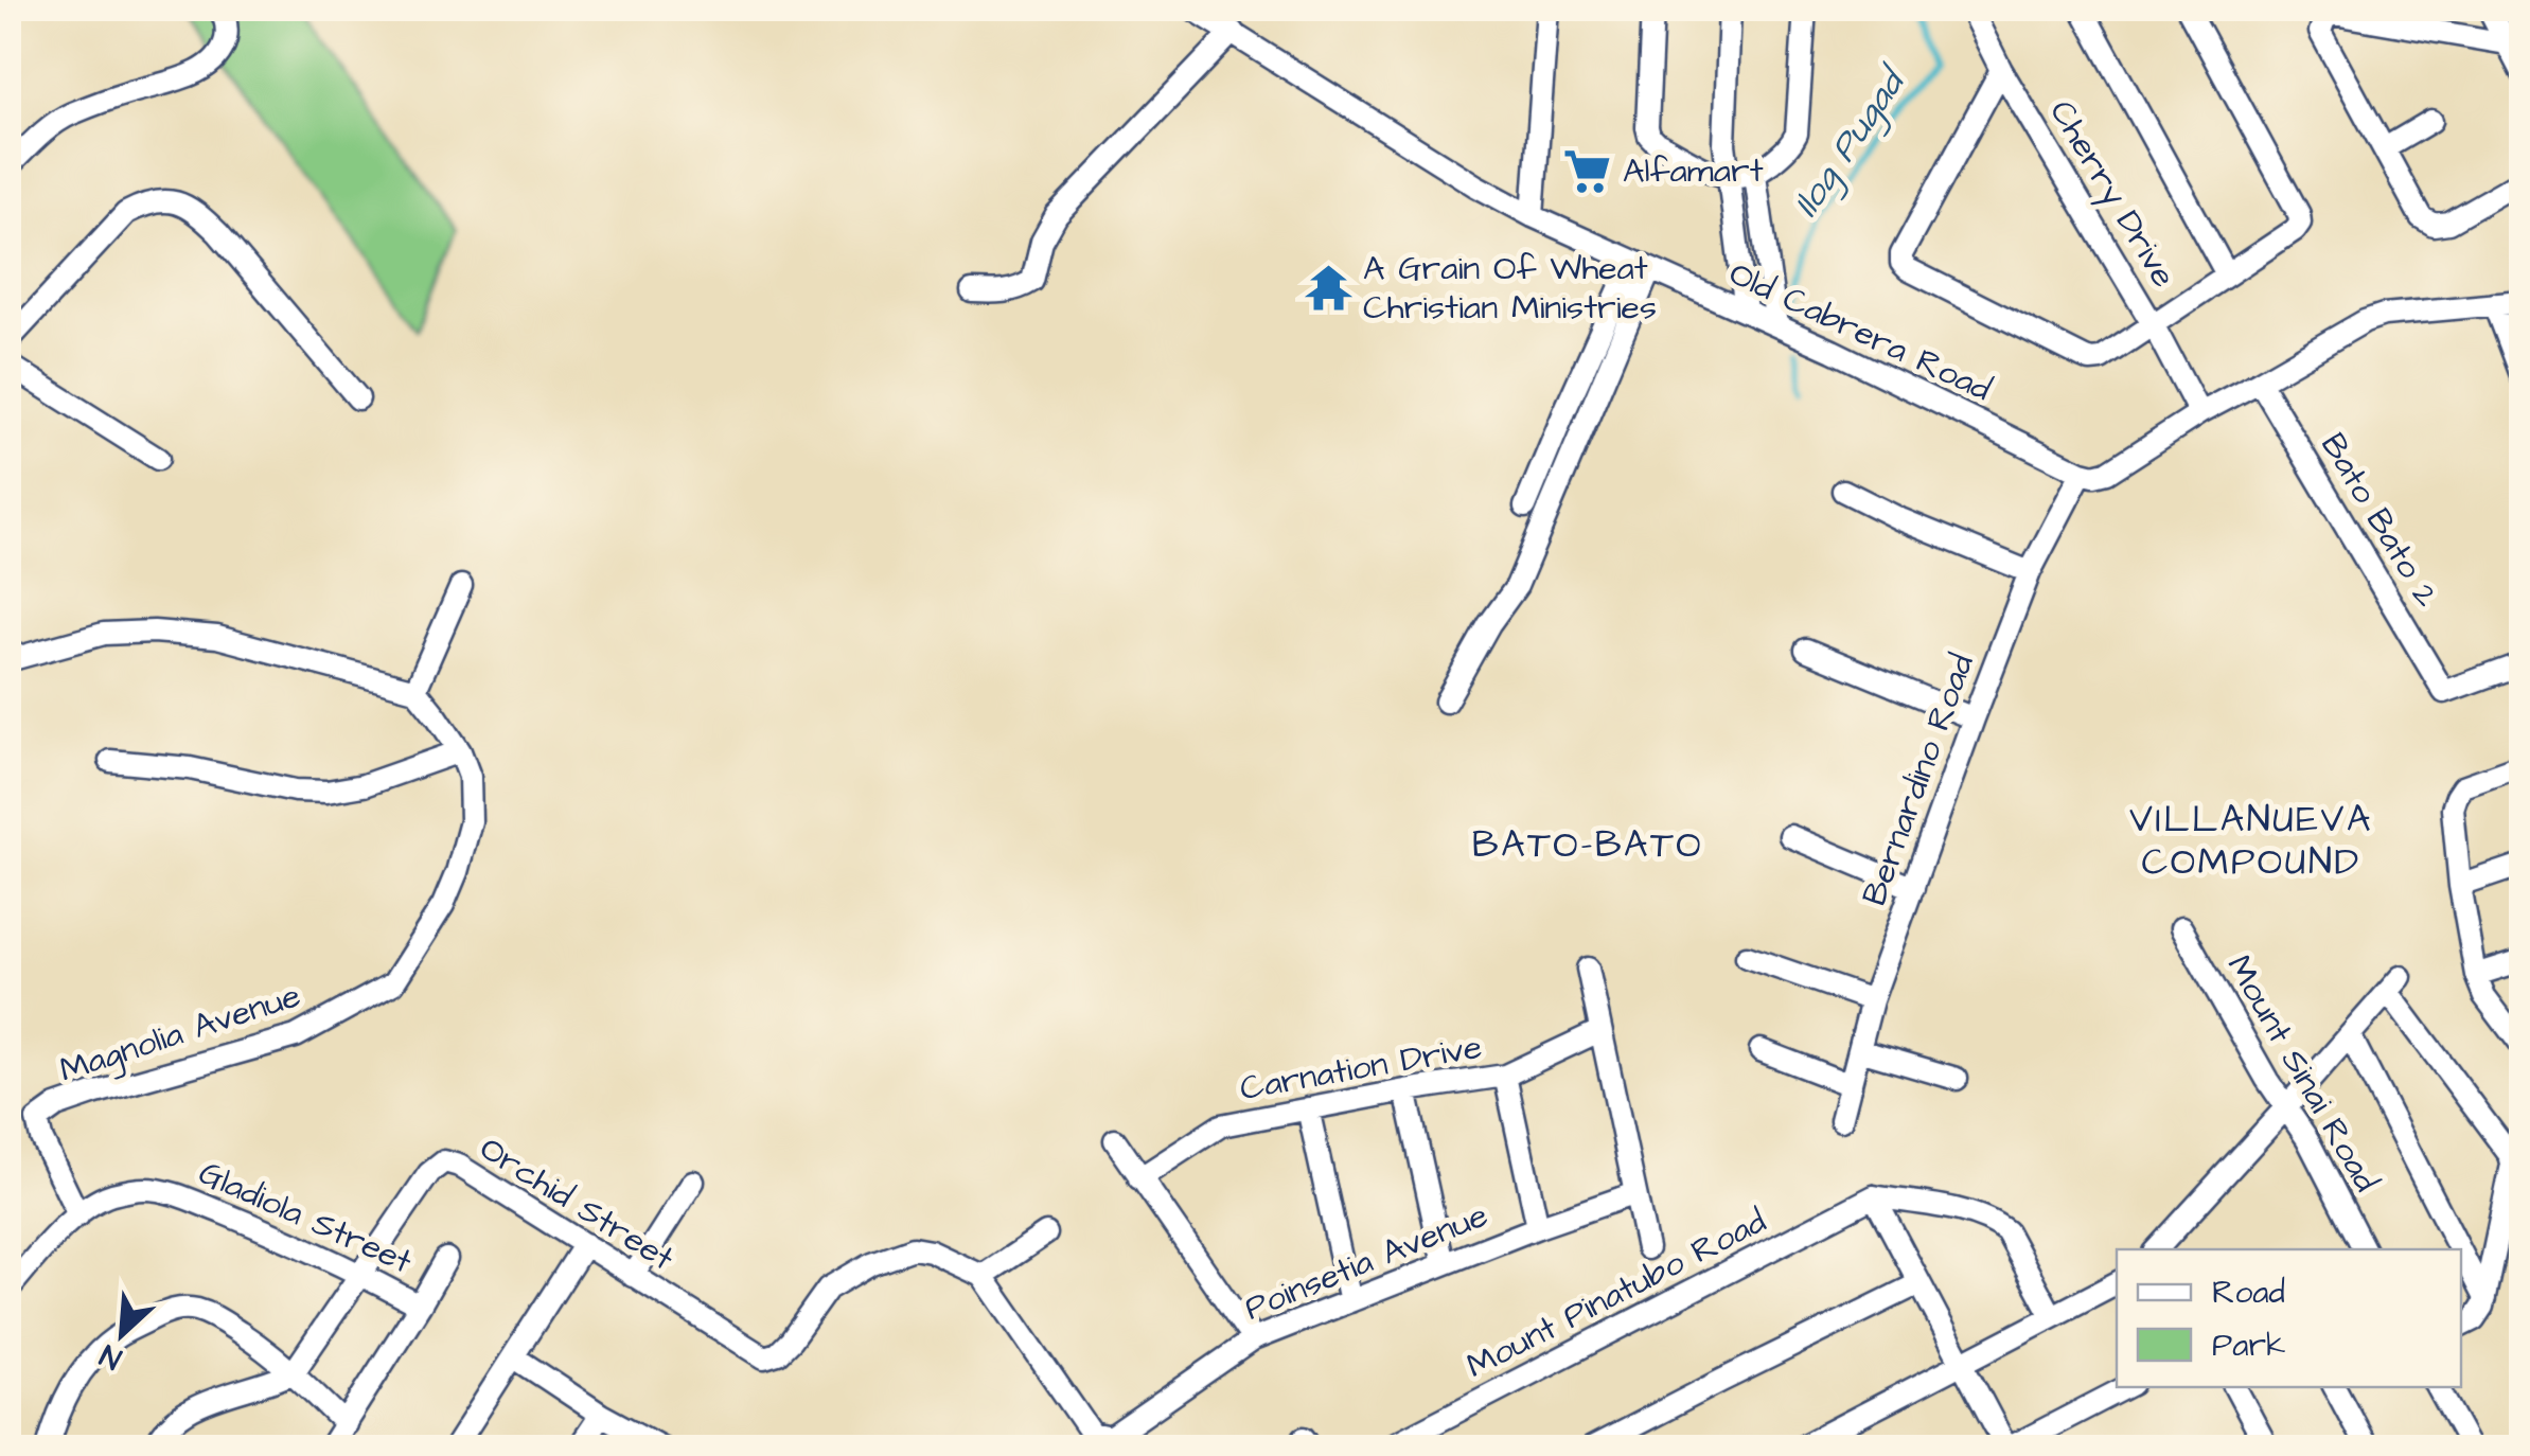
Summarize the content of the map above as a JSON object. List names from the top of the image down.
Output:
{
  "streets": {
    "street": [
      "Cherry Drive",
      "Old Cabrera Road",
      "Bato Bato 2",
      "Bernardino Road",
      "Magnolia Avenue",
      "Carnation Drive",
      "Mount Sinai Road",
      "Orchid Street",
      "Gladiola Street",
      "Poinsetia Avenue",
      "Mount Pinatubo Road"
    ]
  },
  "crossings": [
    ["Old Cabrera Road", "Bernardino Road"],
    ["Magnolia Avenue", "Gladiola Street"],
    ["Orchid Street", "Gladiola Street"],
    ["Orchid Street", "Poinsetia Avenue"]
  ],
  "districts": ["VILLANUEVA COMPOUND", "BATO-BATO"],
  "water": ["Ilog Pugad"],
  "places": {
    "supermarket": ["Alfamart"],
    "temple": ["A Grain Of Wheat Christian Ministries"]
  },
  "legend": ["Road", "Park"],
  "north": "bottom left"
}
